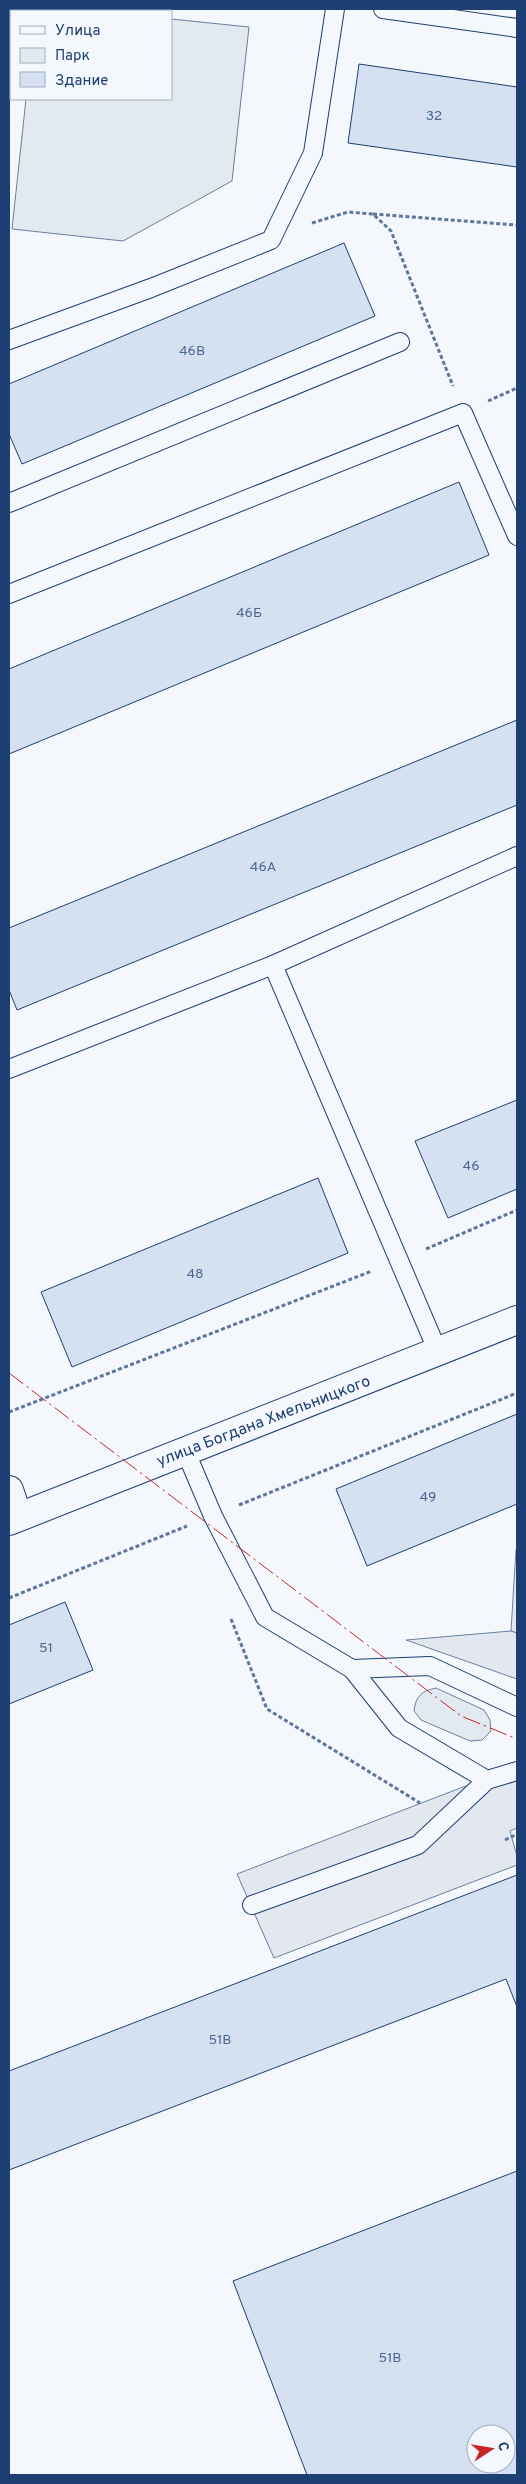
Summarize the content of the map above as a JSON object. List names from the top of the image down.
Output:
{
  "streets": {
    "main road": ["улица Богдана Хмельницкого"]
  },
  "house_numbers": [
    "32",
    "46В",
    "46Б",
    "46А",
    "46",
    "48",
    "49",
    "51",
    "51В",
    "51В"
  ],
  "legend": ["Улица", "Парк", "Здание"],
  "north": "right"
}
